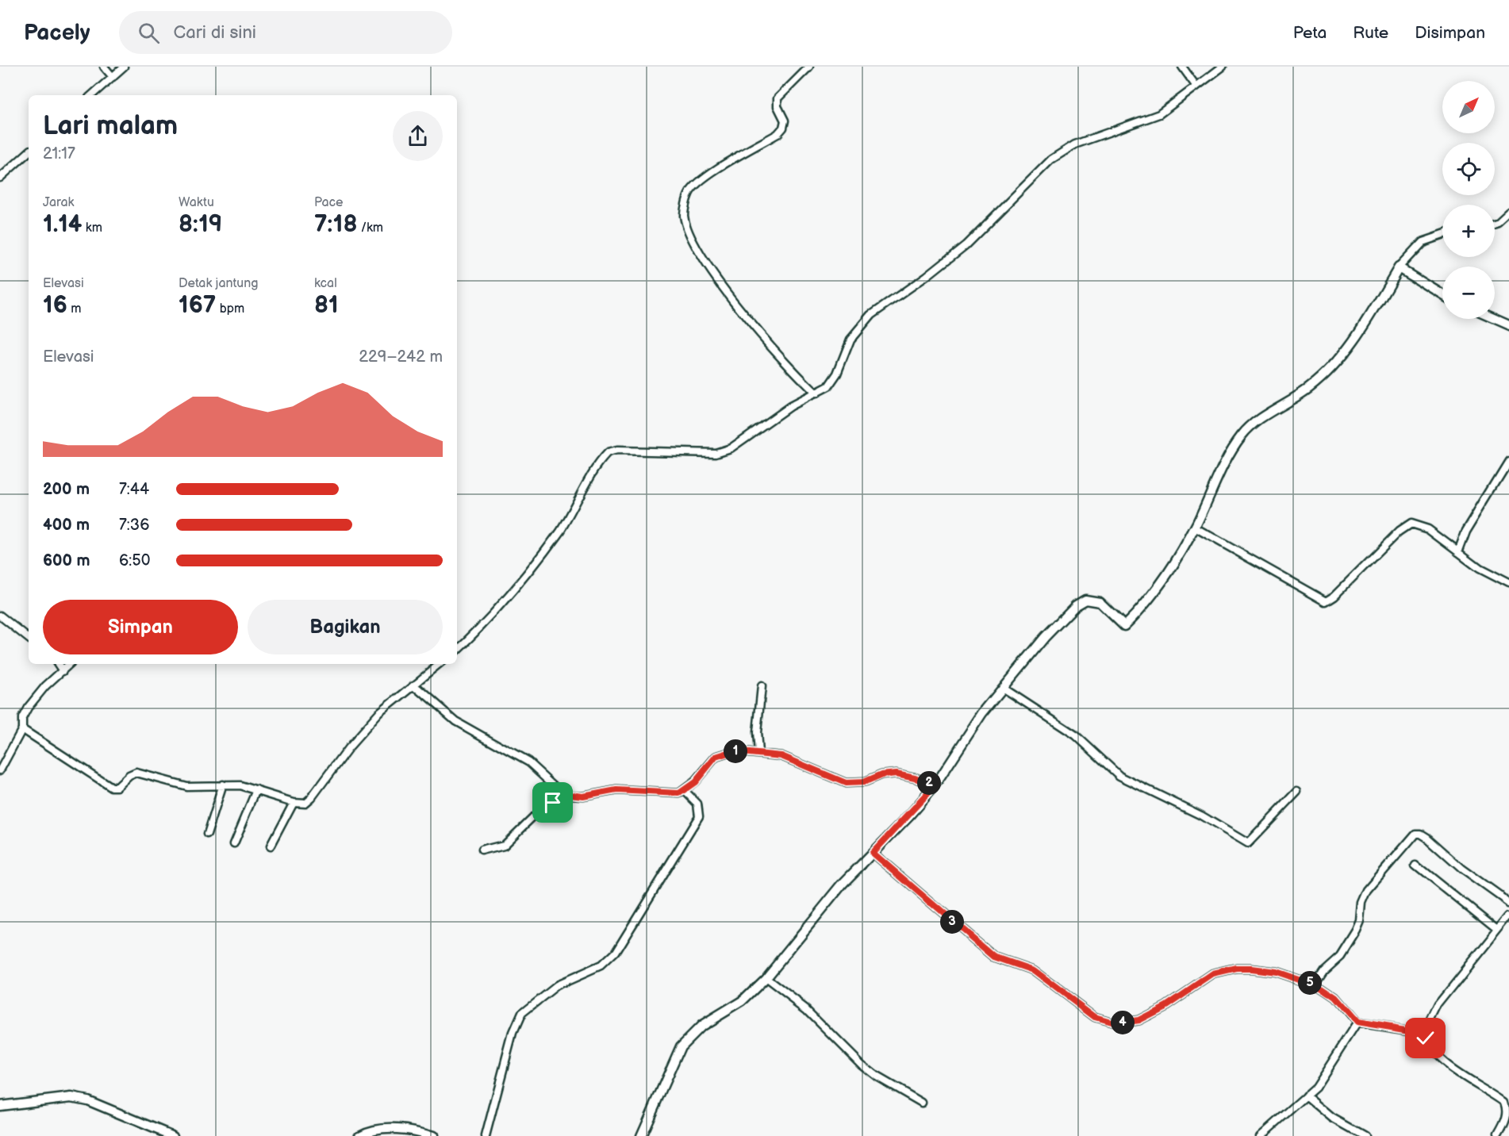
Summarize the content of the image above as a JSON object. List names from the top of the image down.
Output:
{
  "north": "top right",
  "page": {
    "header": "Pacely",
    "search": "Cari di sini",
    "nav": ["Peta", "Rute", "Disimpan"],
    "map_buttons": ["+", "−"],
    "heading": ["Lari malam", "21:17"],
    "stats": [
      ["Jarak", "1.14 km"],
      ["Waktu", "8:19"],
      ["Pace", "7:18 /km"],
      ["Elevasi", "16 m"],
      ["Detak jantung", "167 bpm"],
      ["kcal", "81"]
    ],
    "chart": ["Elevasi", "229–242 m"],
    "list": [
      {
        "name": "200 m",
        "note": "7:44"
      },
      {
        "name": "400 m",
        "note": "7:36"
      },
      {
        "name": "600 m",
        "note": "6:50"
      }
    ],
    "buttons": ["Simpan", "Bagikan"],
    "pins": [
      "1",
      "2",
      "3",
      "5",
      "4"
    ]
  }
}
